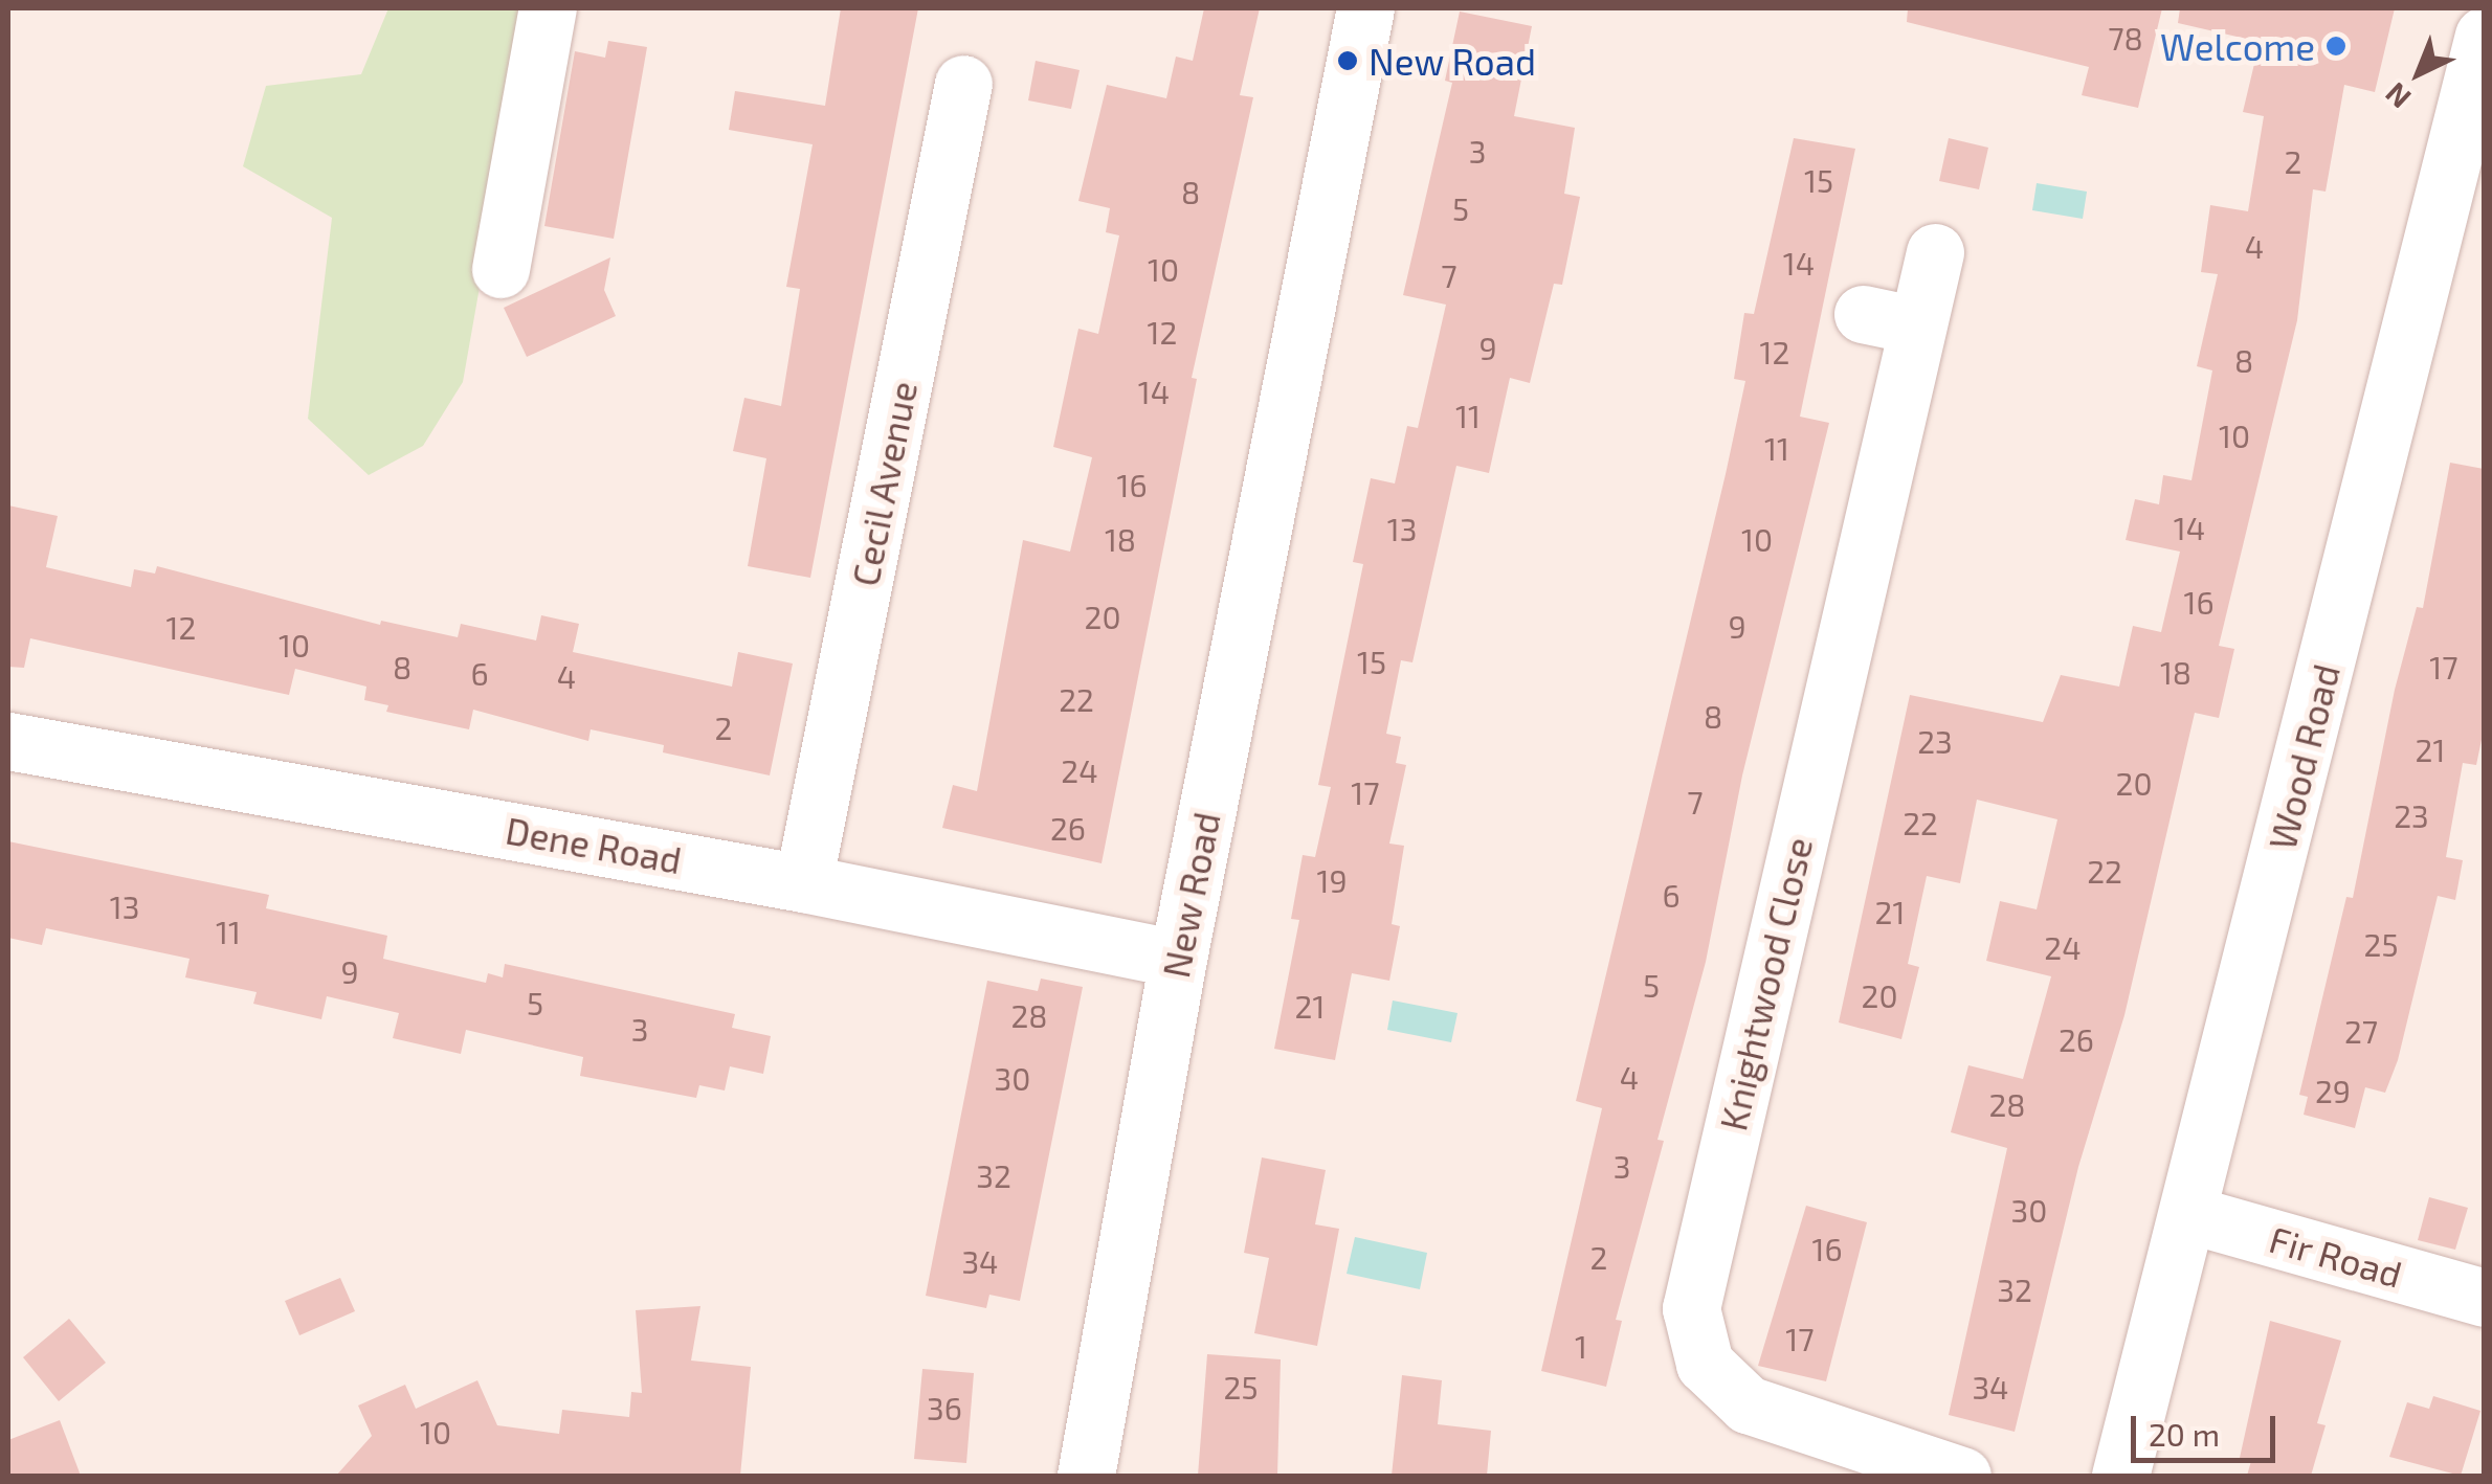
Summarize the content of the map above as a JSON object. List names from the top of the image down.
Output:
{
  "streets": {
    "street": [
      "Cecil Avenue",
      "Wood Road",
      "Dene Road",
      "New Road",
      "Knightwood Close",
      "Fir Road"
    ]
  },
  "crossings": [
    ["Cecil Avenue", "Dene Road"],
    ["Wood Road", "Fir Road"],
    ["Dene Road", "New Road"]
  ],
  "places": ["Welcome", "New Road"],
  "house_numbers": [
    "78",
    "3",
    "2",
    "15",
    "8",
    "5",
    "4",
    "14",
    "10",
    "7",
    "12",
    "9",
    "12",
    "8",
    "14",
    "11",
    "10",
    "11",
    "16",
    "14",
    "13",
    "18",
    "10",
    "16",
    "20",
    "9",
    "12",
    "10",
    "15",
    "8",
    "17",
    "18",
    "6",
    "4",
    "22",
    "8",
    "2",
    "23",
    "21",
    "24",
    "20",
    "17",
    "7",
    "23",
    "22",
    "26",
    "22",
    "19",
    "6",
    "13",
    "21",
    "11",
    "25",
    "24",
    "9",
    "5",
    "20",
    "5",
    "21",
    "28",
    "3",
    "27",
    "26",
    "4",
    "30",
    "29",
    "28",
    "3",
    "32",
    "30",
    "16",
    "2",
    "34",
    "32",
    "17",
    "1",
    "25",
    "34",
    "36",
    "10"
  ],
  "scale_bar": "20 m",
  "north": "bottom left"
}
